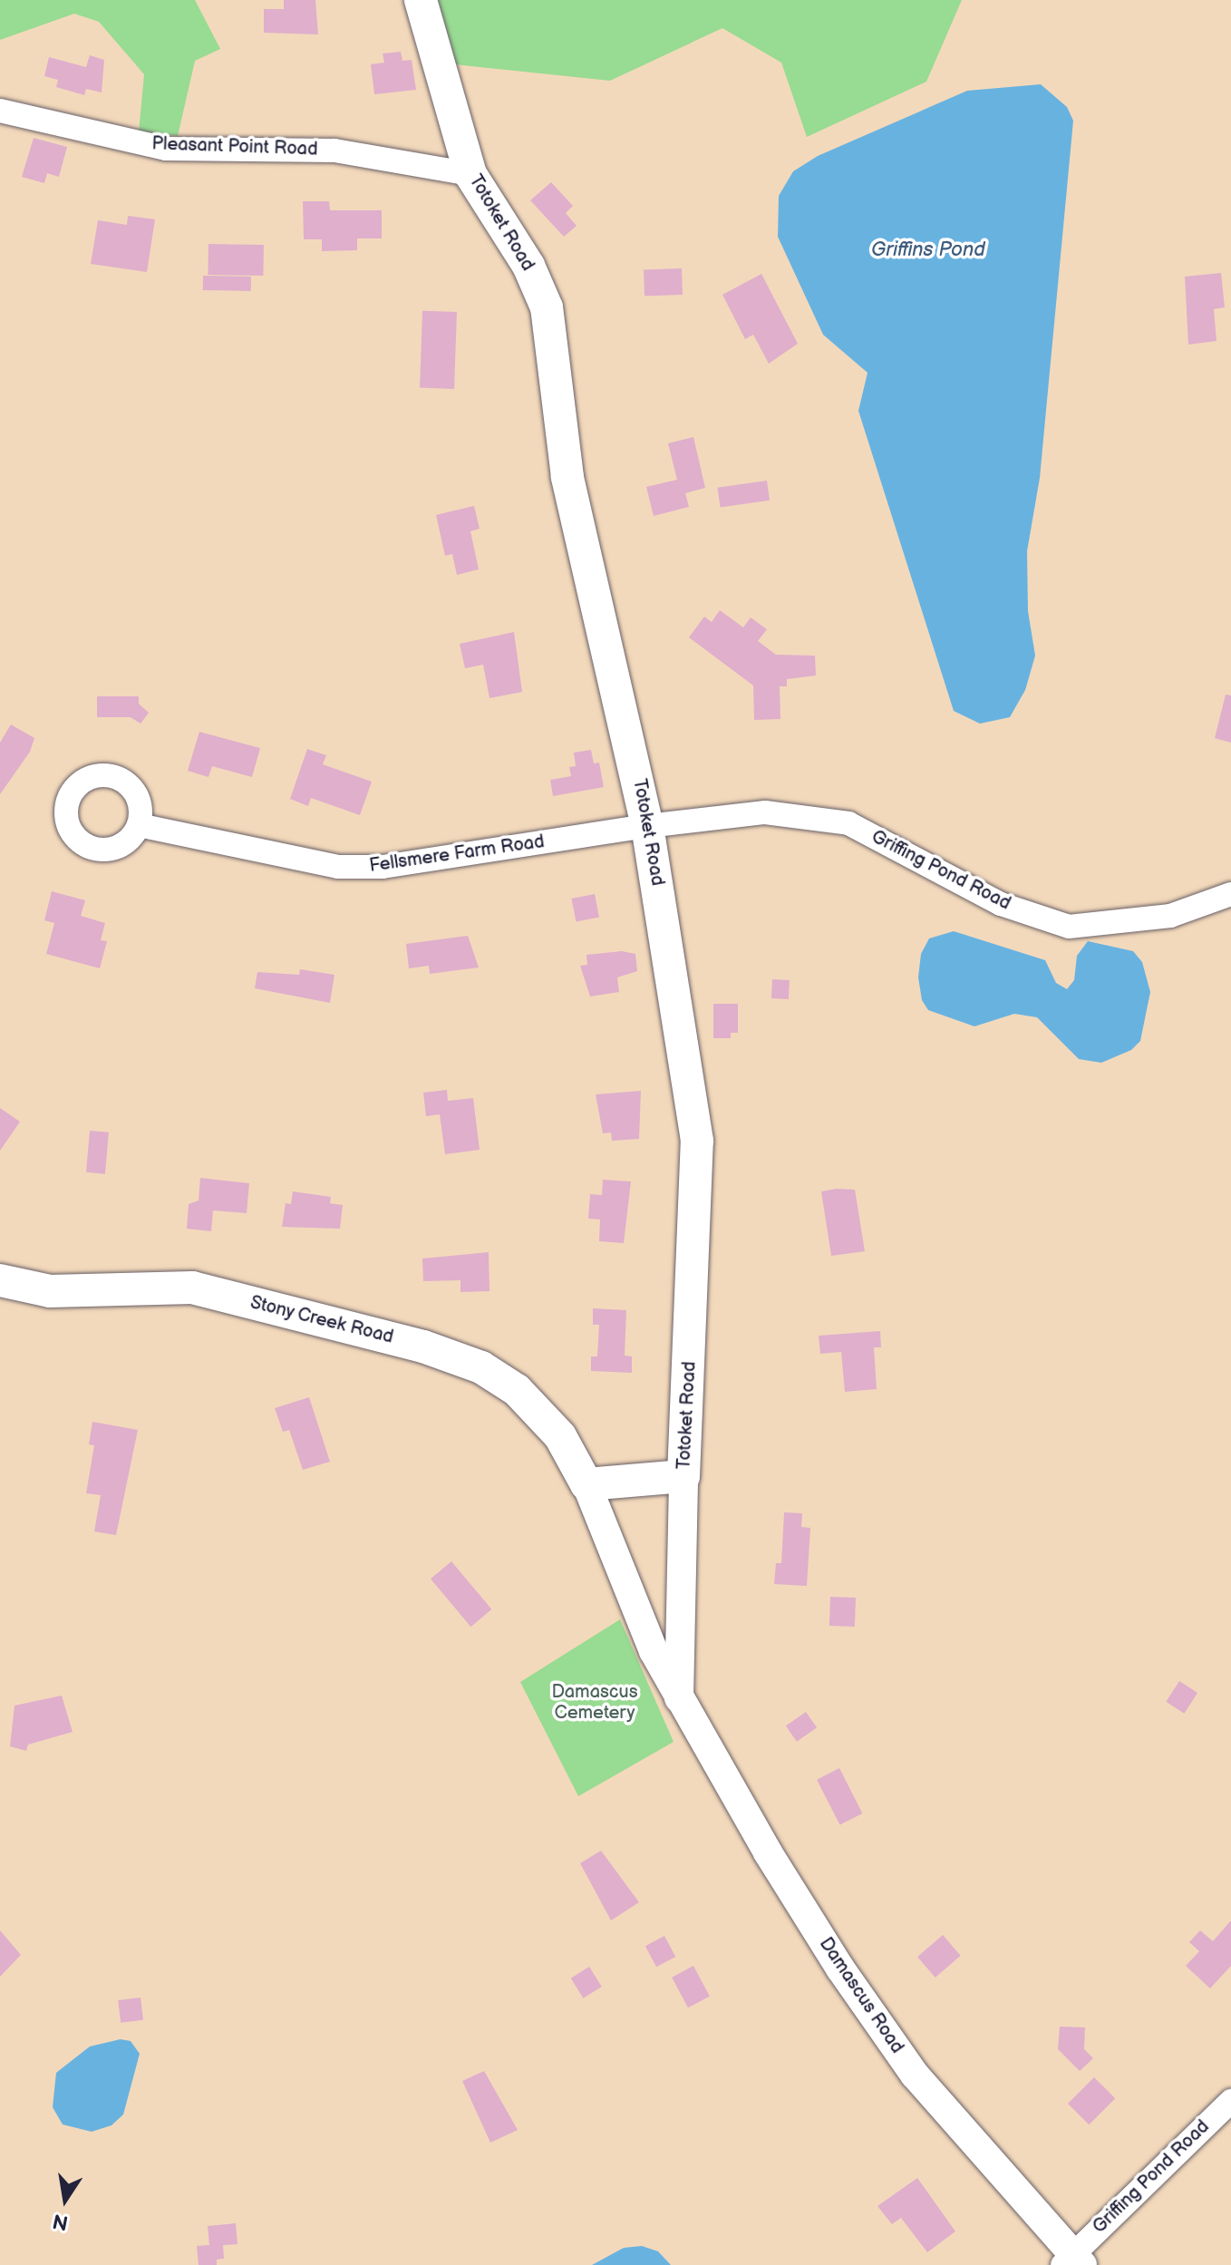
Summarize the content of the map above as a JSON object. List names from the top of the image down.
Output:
{
  "streets": {
    "main road": ["Totoket Road", "Stony Creek Road"],
    "street": [
      "Pleasant Point Road",
      "Fellsmere Farm Road",
      "Griffing Pond Road",
      "Damascus Road"
    ]
  },
  "crossings": [
    ["Pleasant Point Road", "Totoket Road"],
    ["Totoket Road", "Fellsmere Farm Road"],
    ["Totoket Road", "Griffing Pond Road"],
    ["Totoket Road", "Stony Creek Road"],
    ["Totoket Road", "Damascus Road"],
    ["Fellsmere Farm Road", "Griffing Pond Road"],
    ["Griffing Pond Road", "Damascus Road"],
    ["Stony Creek Road", "Damascus Road"]
  ],
  "water": ["Griffins Pond"],
  "parks": ["Damascus Cemetery"],
  "north": "bottom"
}
